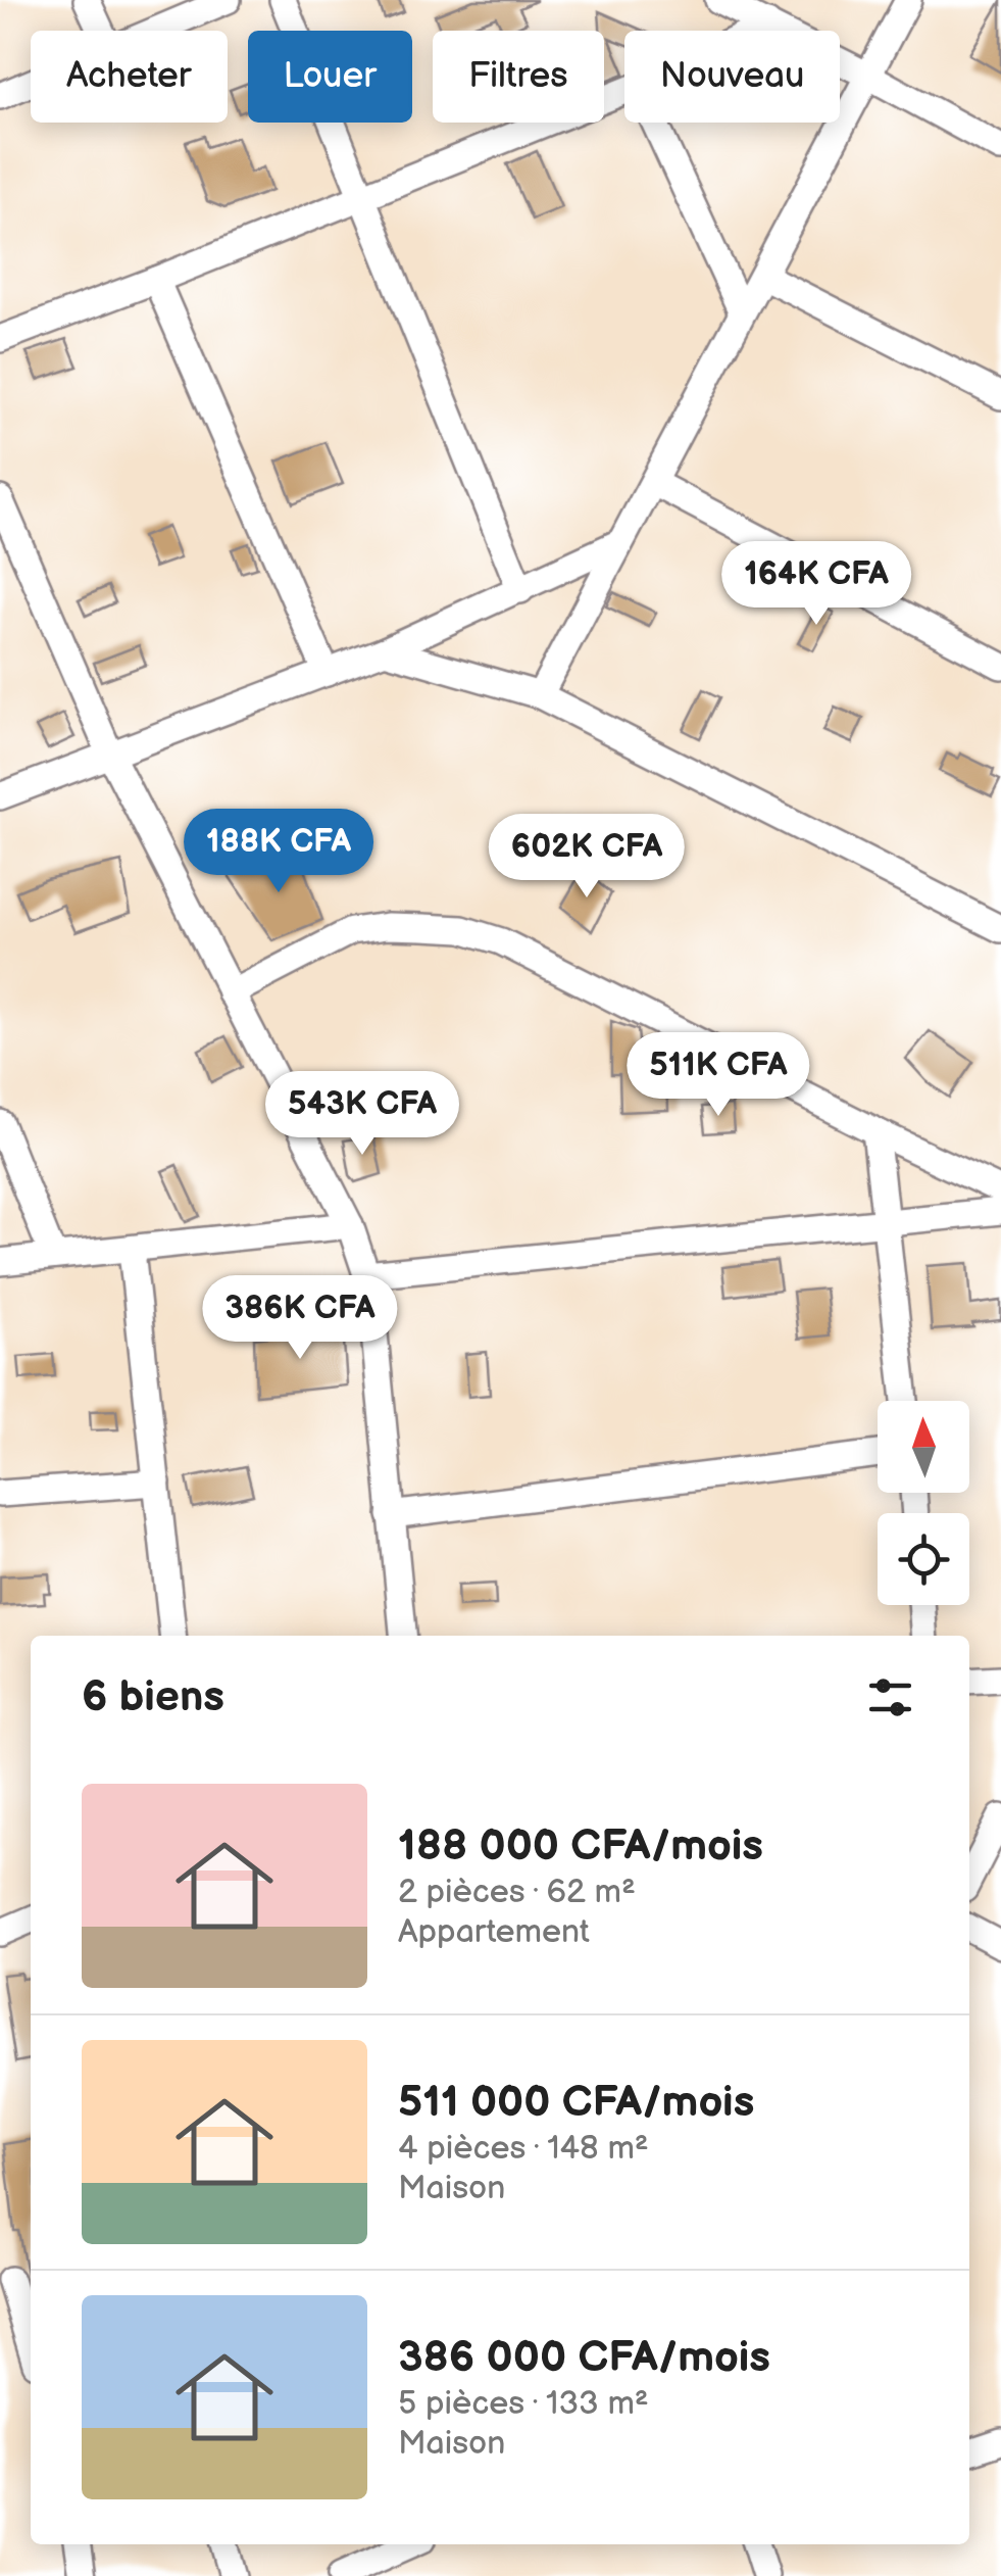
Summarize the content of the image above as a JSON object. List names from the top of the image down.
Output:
{
  "north": "top",
  "page": {
    "chip": [
      "Acheter",
      "Louer",
      "Filtres",
      "Nouveau"
    ],
    "price": [
      "164K CFA",
      "188K CFA",
      "602K CFA",
      "511K CFA",
      "543K CFA",
      "386K CFA"
    ],
    "heading": "6 biens",
    "list": [
      {
        "name": "188 000 CFA/mois",
        "note": "2 pièces · 62 m² · Appartement"
      },
      {
        "name": "511 000 CFA/mois",
        "note": "4 pièces · 148 m² · Maison"
      },
      {
        "name": "386 000 CFA/mois",
        "note": "5 pièces · 133 m² · Maison"
      }
    ]
  }
}
